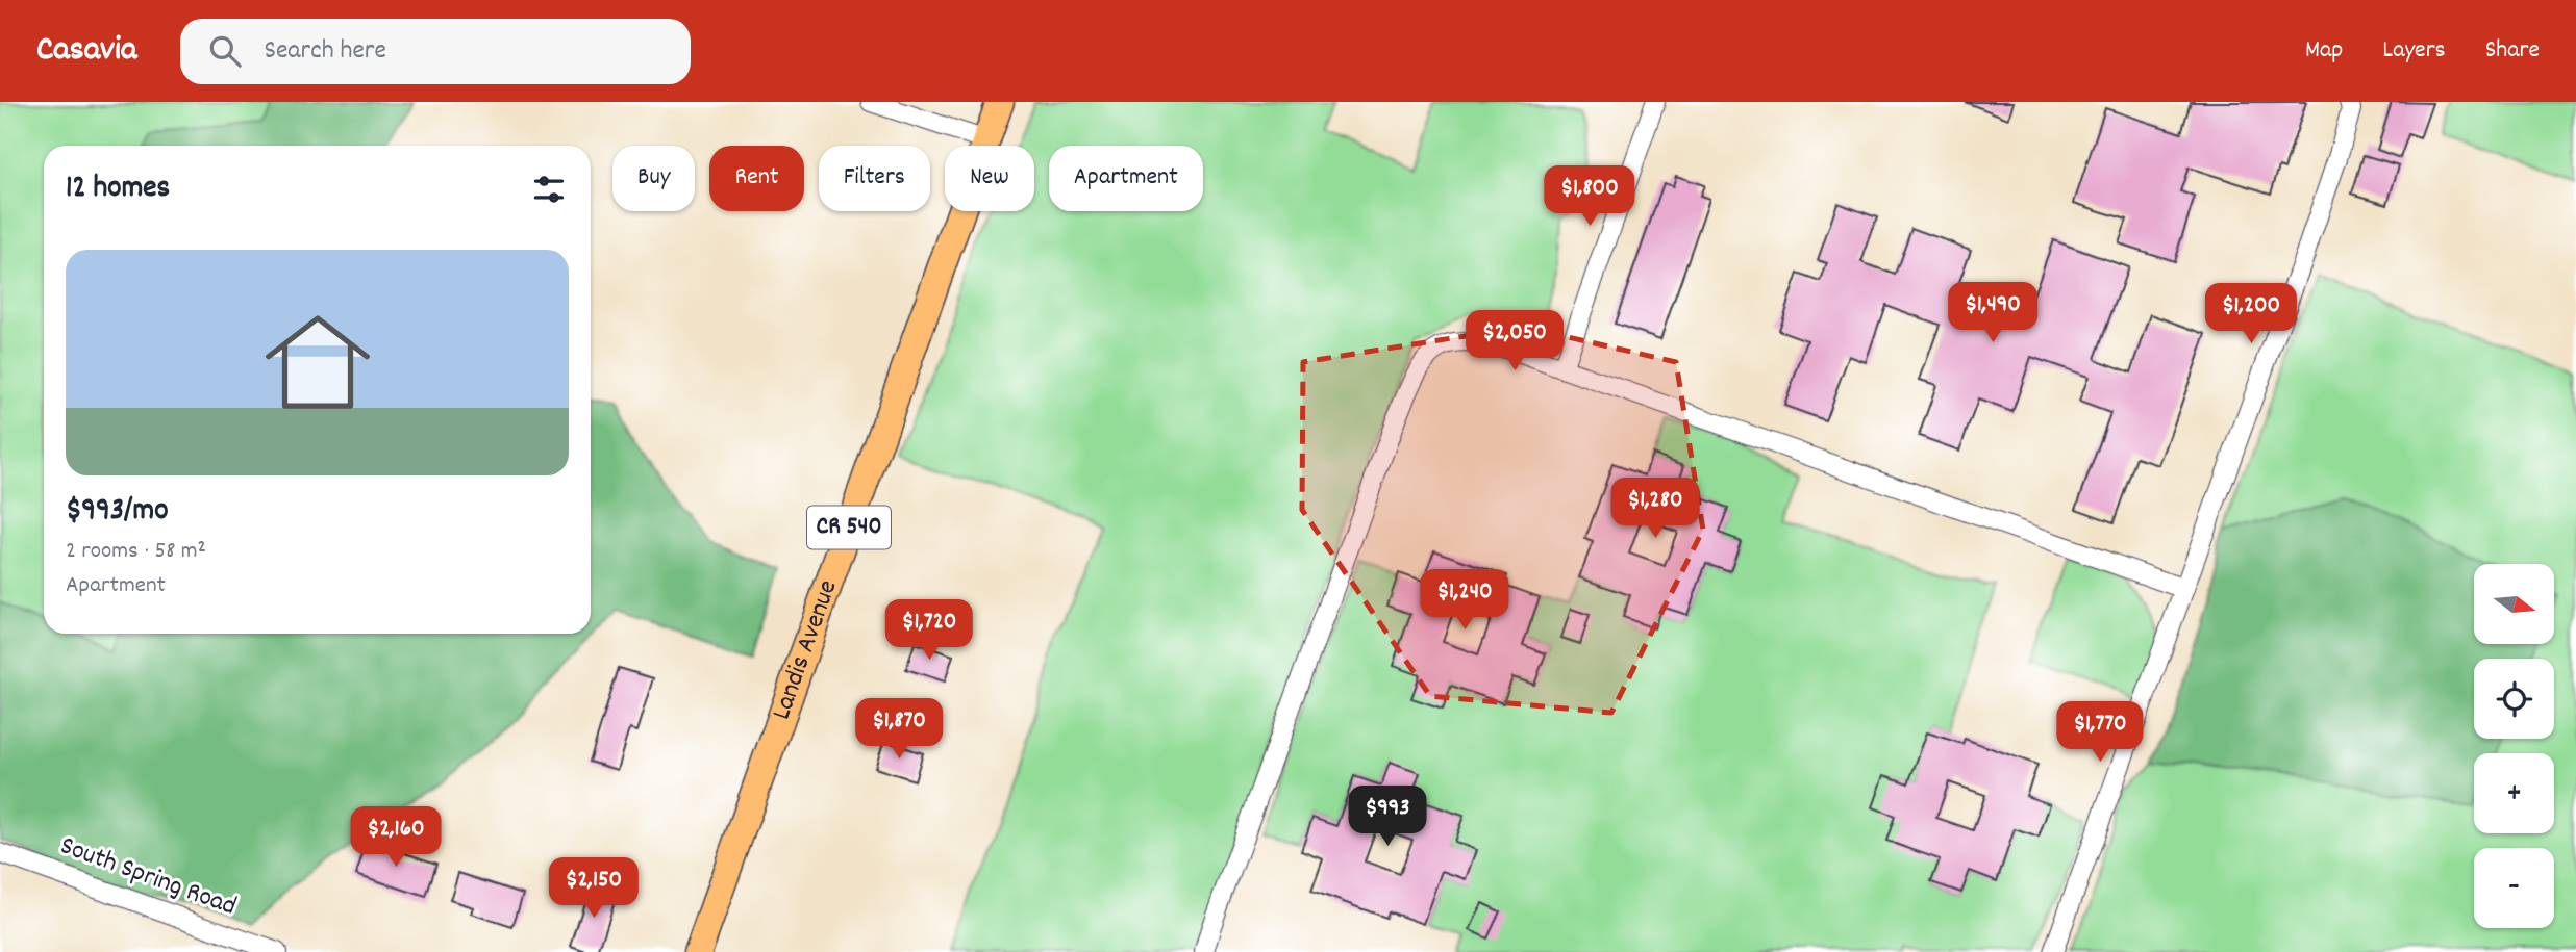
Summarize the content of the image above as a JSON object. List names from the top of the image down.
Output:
{
  "streets": {
    "main road": ["CR 540", "Landis Avenue"],
    "street": ["South Spring Road"]
  },
  "north": "right",
  "page": {
    "header": "Casavia",
    "search": "Search here",
    "nav": ["Map", "Layers", "Share"],
    "chip": [
      "Buy",
      "Rent",
      "Filters",
      "New",
      "Apartment"
    ],
    "heading": "12 homes",
    "price": [
      "$1,800",
      "$1,490",
      "$1,200",
      "$2,050",
      "$1,280",
      "$1,240",
      "$1,720",
      "$1,870",
      "$1,770",
      "$993",
      "$2,160",
      "$2,150"
    ],
    "list": [
      {
        "name": "$993/mo",
        "note": "2 rooms · 58 m² · Apartment"
      }
    ],
    "map_buttons": ["+", "−"]
  }
}
